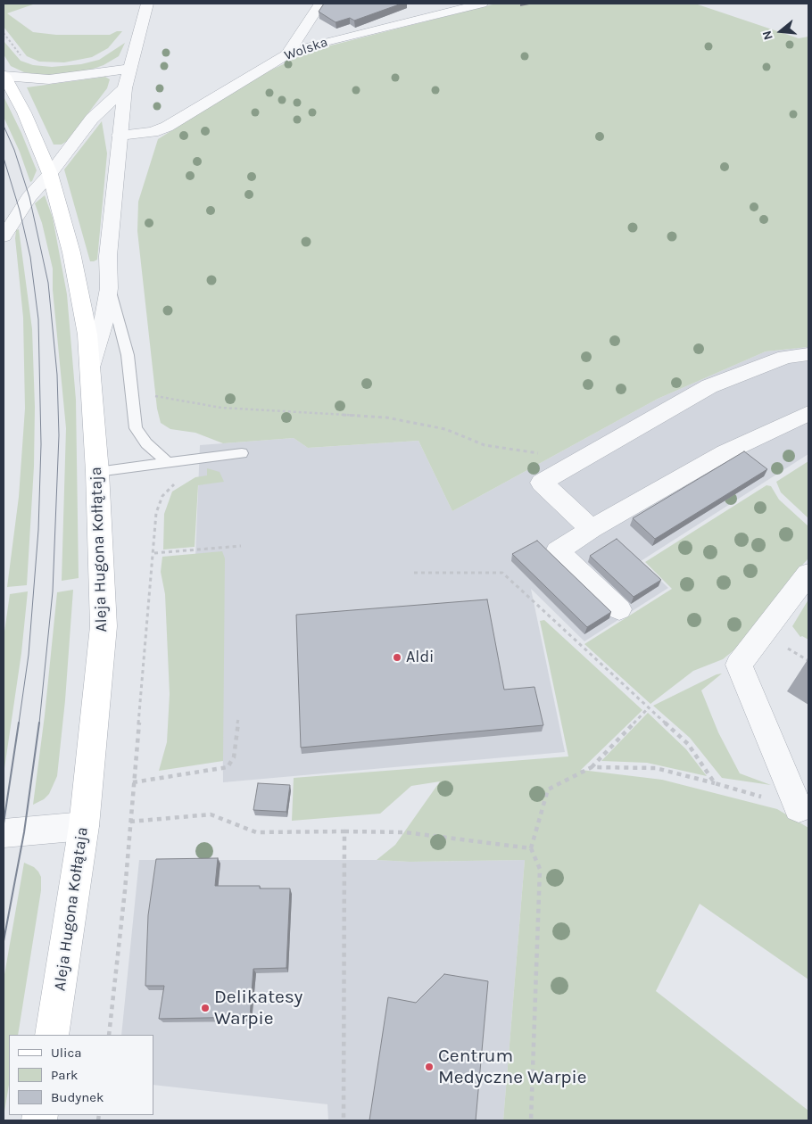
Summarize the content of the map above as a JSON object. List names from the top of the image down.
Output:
{
  "streets": {
    "main road": ["Aleja Hugona Kołłątaja"],
    "street": ["Wolska"]
  },
  "places": ["Aldi", "Delikatesy Warpie", "Centrum Medyczne Warpie"],
  "legend": ["Ulica", "Park", "Budynek"],
  "north": "left"
}
